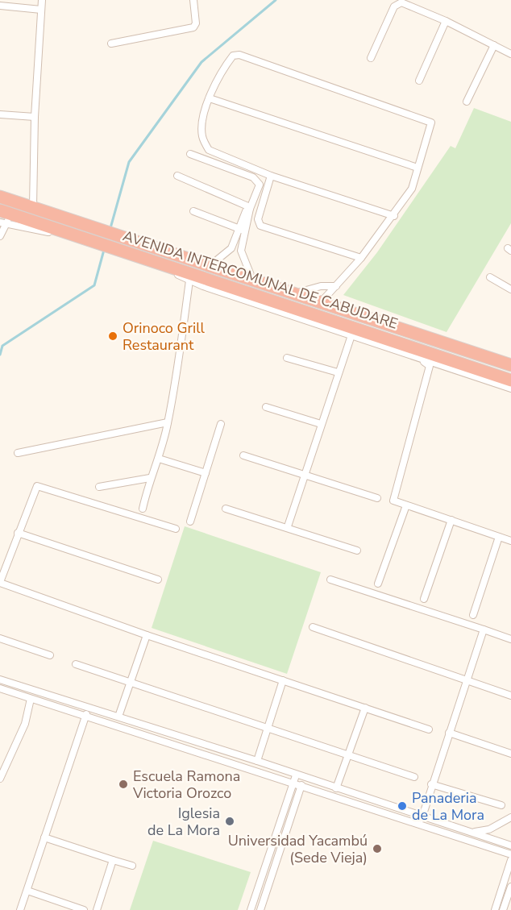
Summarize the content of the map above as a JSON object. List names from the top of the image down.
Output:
{
  "streets": {
    "highway": ["AVENIDA INTERCOMUNAL DE CABUDARE"]
  },
  "places": [
    "Orinoco Grill Restaurant",
    "Escuela Ramona Victoria Orozco",
    "Panaderia de La Mora",
    "Iglesia de La Mora",
    "Universidad Yacambú (Sede Vieja)"
  ]
}
